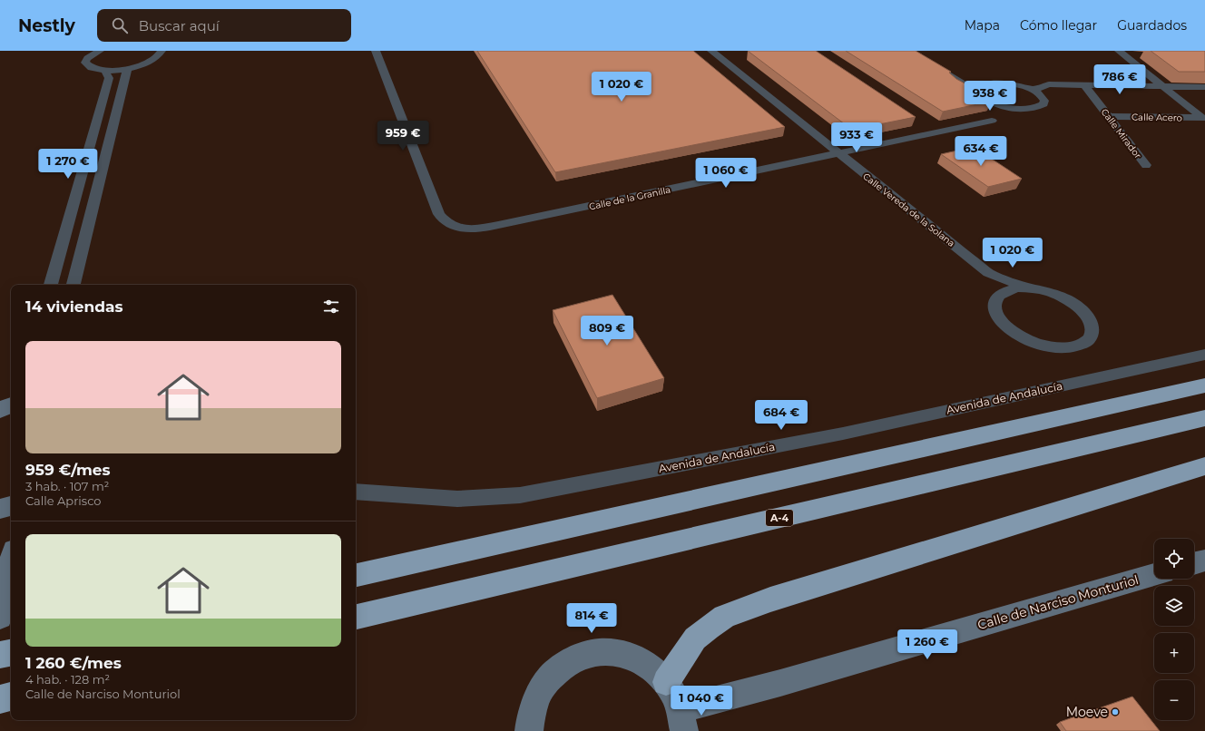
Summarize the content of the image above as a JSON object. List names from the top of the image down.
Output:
{
  "streets": {
    "highway": ["A-4"],
    "street": [
      "Calle Acero",
      "Calle Mirador",
      "Calle de la Granilla",
      "Calle Vereda de la Solana",
      "Avenida de Andalucía",
      "Calle de Narciso Monturiol"
    ]
  },
  "crossings": [
    ["Calle Acero", "Calle Mirador"],
    ["Calle de la Granilla", "Calle Vereda de la Solana"]
  ],
  "places": ["Moeve"],
  "page": {
    "header": "Nestly",
    "search": "Buscar aquí",
    "nav": ["Mapa", "Cómo llegar", "Guardados"],
    "price": [
      "786 €",
      "1 020 €",
      "938 €",
      "959 €",
      "933 €",
      "634 €",
      "1 270 €",
      "1 060 €",
      "1 020 €",
      "809 €",
      "684 €",
      "814 €",
      "1 260 €",
      "1 040 €"
    ],
    "heading": "14 viviendas",
    "list": [
      {
        "name": "959 €/mes",
        "note": "3 hab. · 107 m² · Calle Aprisco"
      },
      {
        "name": "1 260 €/mes",
        "note": "4 hab. · 128 m² · Calle de Narciso Monturiol"
      }
    ],
    "map_buttons": ["+", "−"]
  }
}
